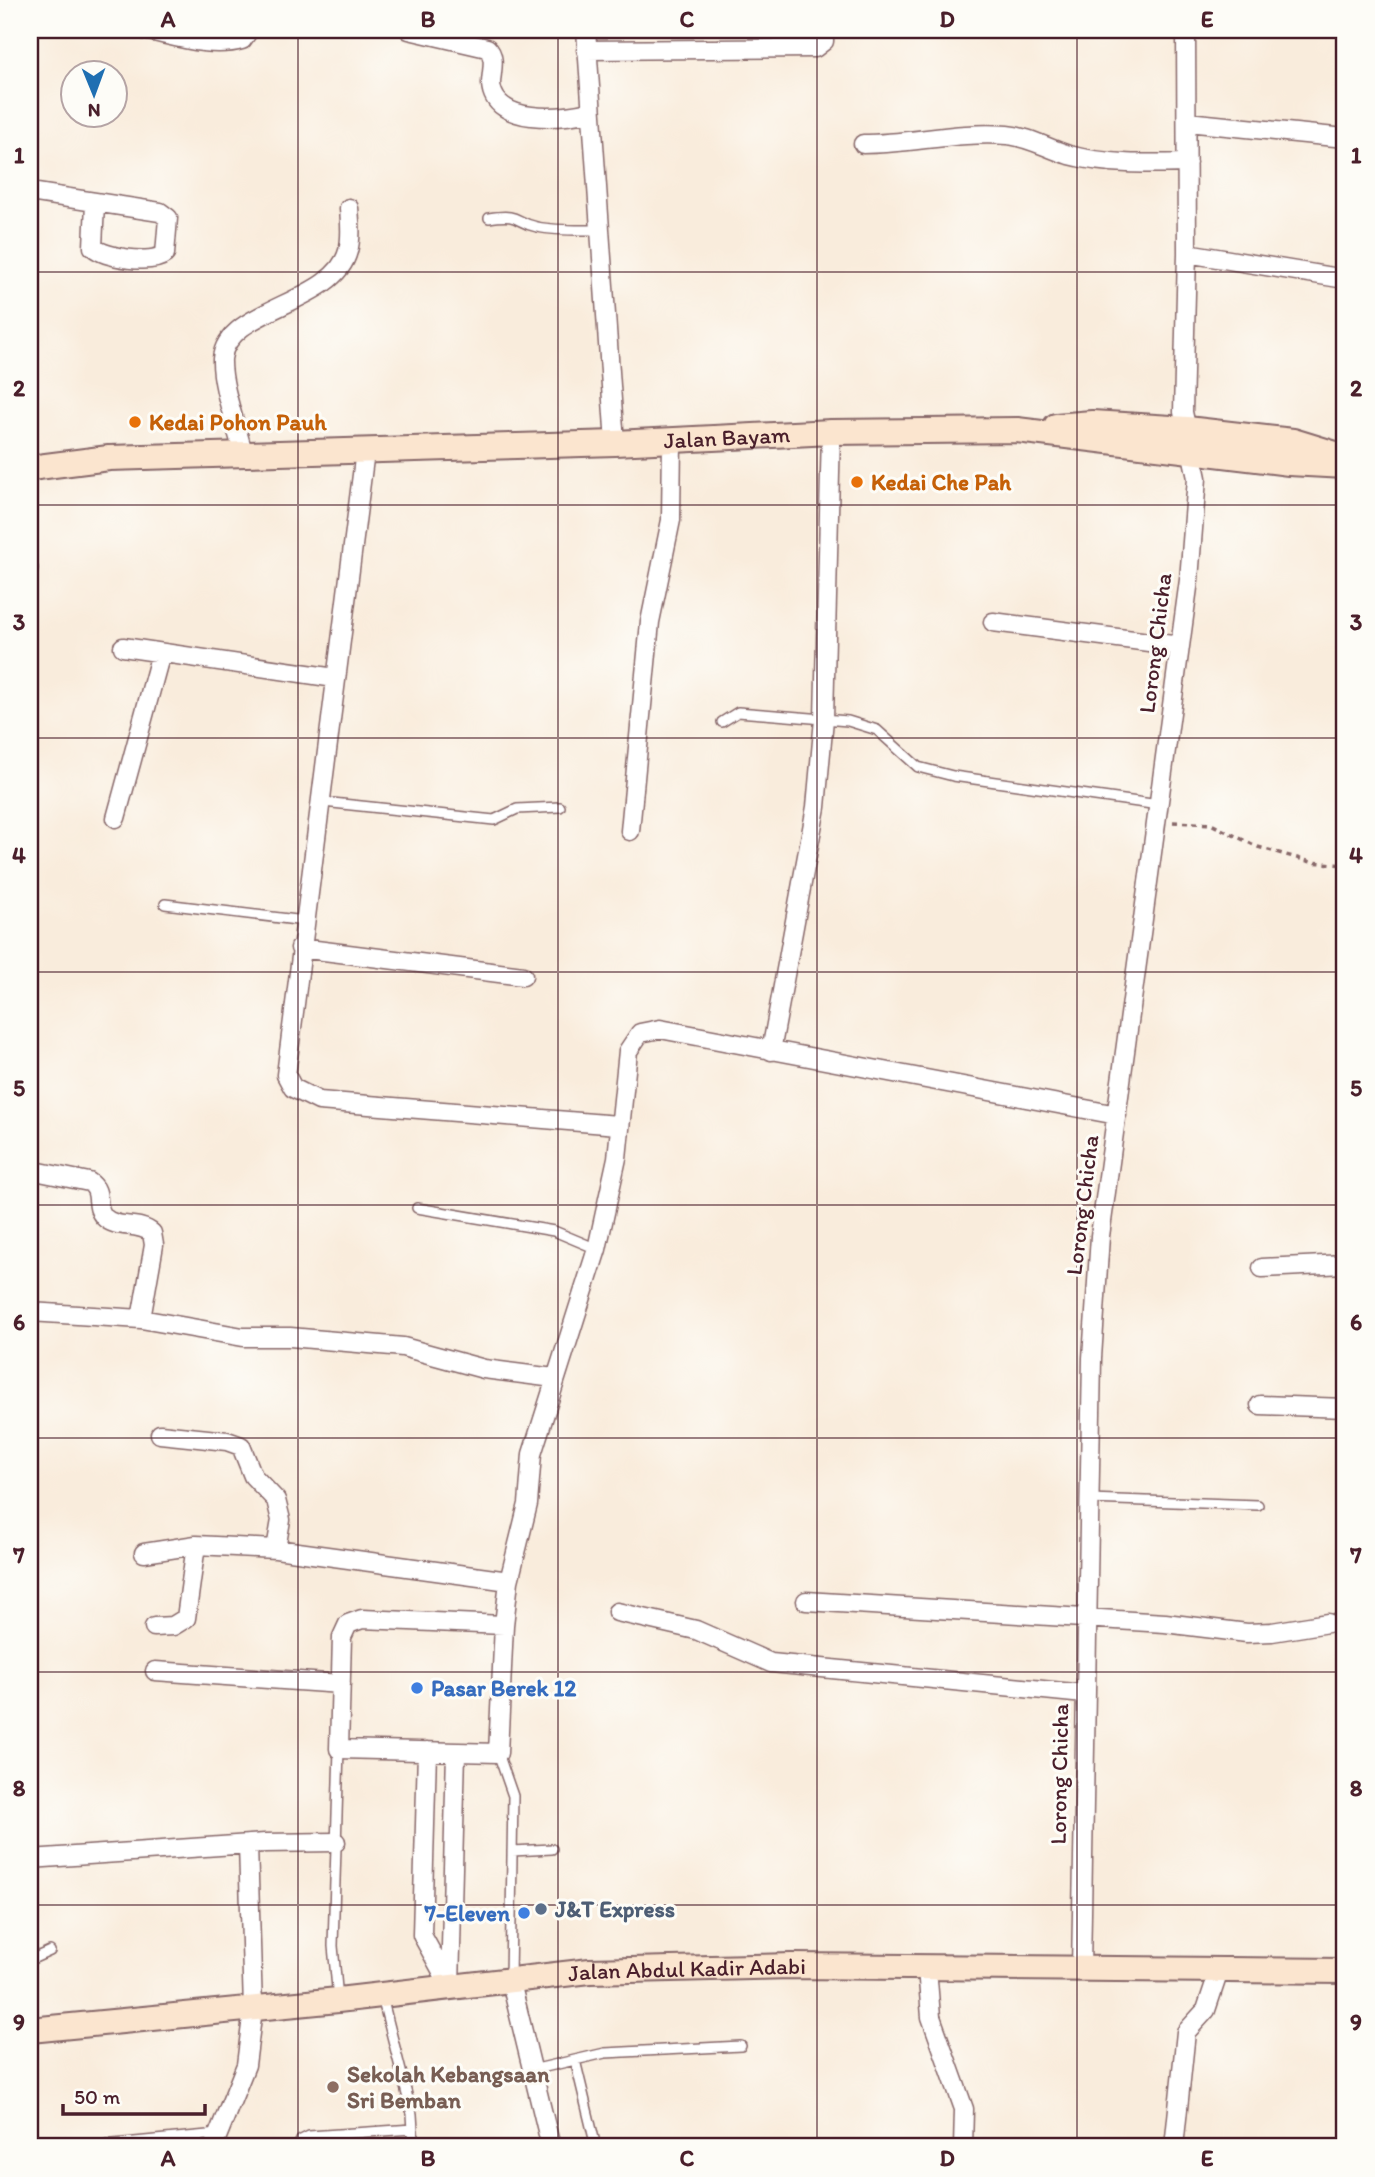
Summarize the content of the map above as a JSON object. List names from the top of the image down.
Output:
{
  "streets": {
    "main road": ["Jalan Bayam", "Jalan Abdul Kadir Adabi"],
    "street": ["Lorong Chicha"]
  },
  "crossings": [
    ["Jalan Bayam", "Lorong Chicha"],
    ["Lorong Chicha", "Jalan Abdul Kadir Adabi"]
  ],
  "places": [
    "Kedai Pohon Pauh",
    "Kedai Che Pah",
    "Pasar Berek 12",
    "J&T Express",
    "7-Eleven",
    "Sekolah Kebangsaan Sri Bemban"
  ],
  "scale_bar": "50 m",
  "north": "bottom",
  "grid": {
    "columns": [
      "A",
      "B",
      "C",
      "D",
      "E"
    ],
    "rows": [
      "1",
      "2",
      "3",
      "4",
      "5",
      "6",
      "7",
      "8",
      "9"
    ]
  }
}
